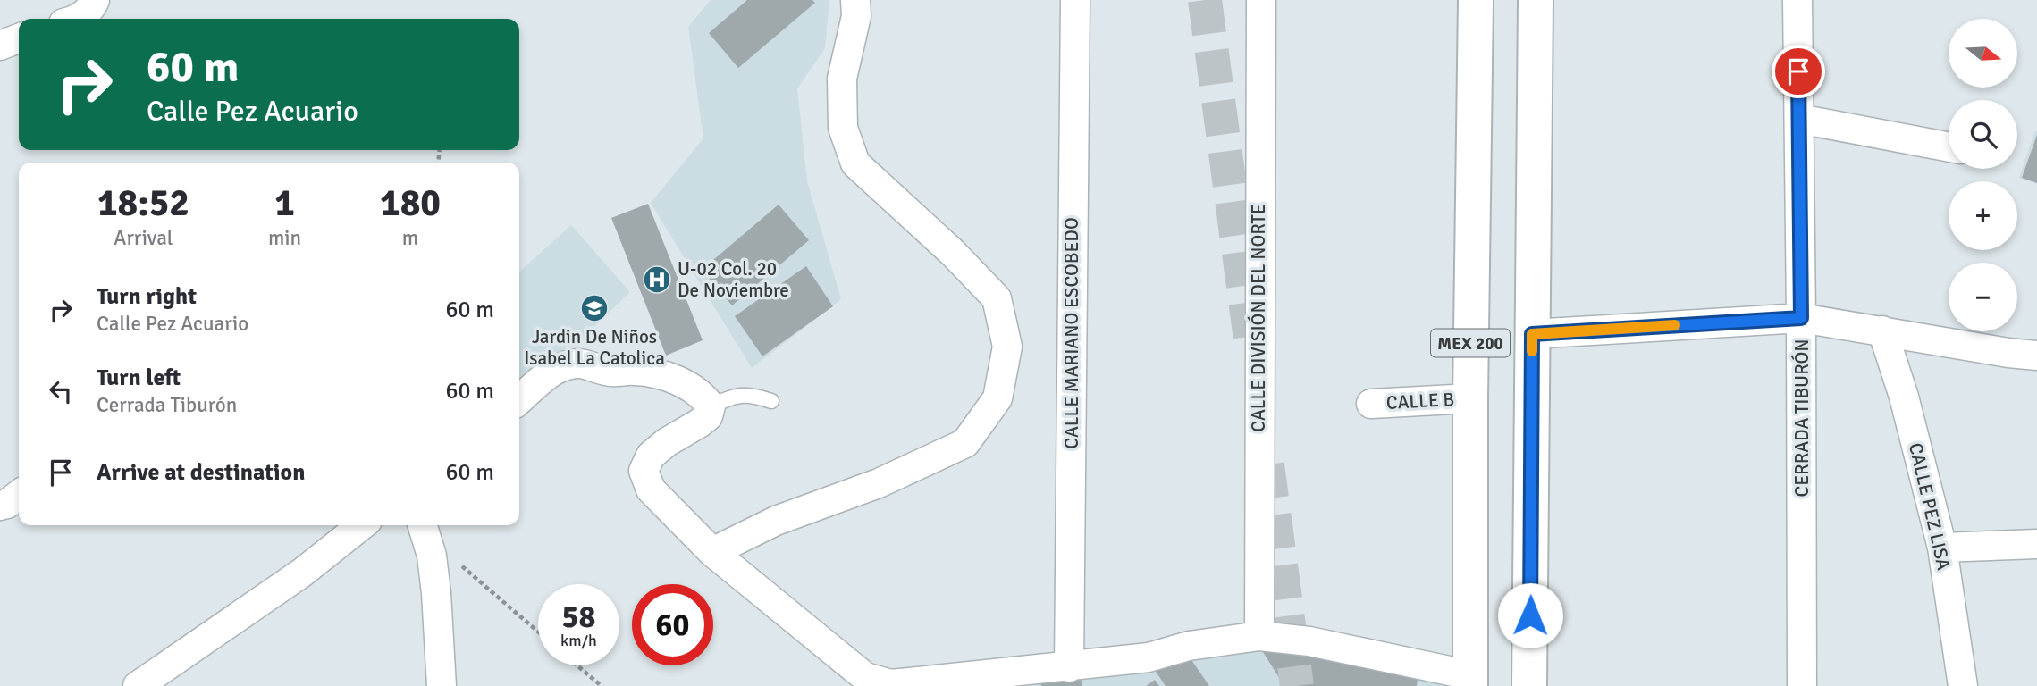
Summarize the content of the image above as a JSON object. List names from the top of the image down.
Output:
{
  "streets": {
    "main road": ["MEX 200"],
    "street": [
      "CALLE DIVISIÓN DEL NORTE",
      "CALLE MARIANO ESCOBEDO",
      "CALLE B",
      "CERRADA TIBURÓN",
      "CALLE PEZ LISA"
    ]
  },
  "crossings": [
    ["MEX 200", "CALLE B"]
  ],
  "places": {
    "hospital": ["U-02 Col. 20 De Noviembre"],
    "school or university": ["Jardin De Niños Isabel La Catolica"]
  },
  "north": "right",
  "page": {
    "map_buttons": ["+", "−"],
    "turn": ["60 m", "Calle Pez Acuario"],
    "eta": [
      "18:52",
      "Arrival",
      "1",
      "min",
      "180",
      "m"
    ],
    "list": [
      {
        "name": "Turn right",
        "note": "Calle Pez Acuario",
        "value": "60 m"
      },
      {
        "name": "Turn left",
        "note": "Cerrada Tiburón",
        "value": "60 m"
      },
      {
        "name": "Arrive at destination",
        "value": "60 m"
      }
    ],
    "speed": "58 km/h",
    "limit": "60"
  }
}
